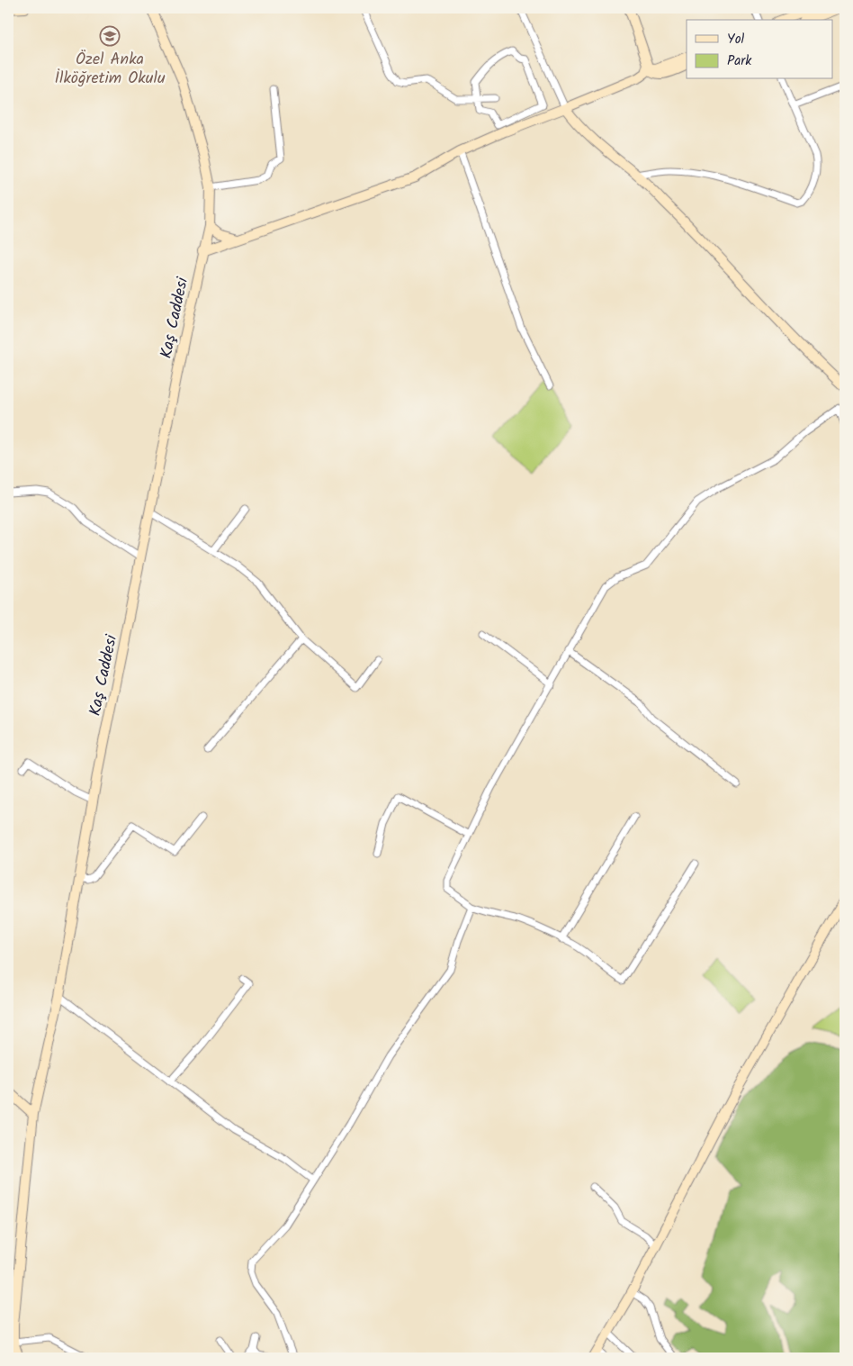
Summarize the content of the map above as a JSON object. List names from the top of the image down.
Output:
{
  "streets": {
    "street": ["Kaş Caddesi"]
  },
  "places": {
    "school or university": ["Özel Anka İlköğretim Okulu"]
  },
  "legend": ["Yol", "Park"]
}
